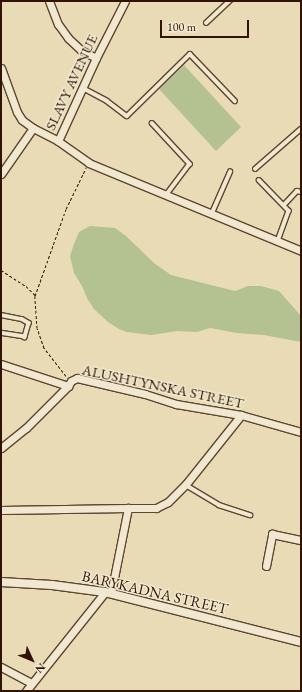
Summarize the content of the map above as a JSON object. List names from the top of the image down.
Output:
{
  "streets": {
    "street": ["SLAVY AVENUE", "ALUSHTYNSKA STREET", "BARYKADNA STREET"]
  },
  "scale_bar": "100 m",
  "north": "bottom right"
}
